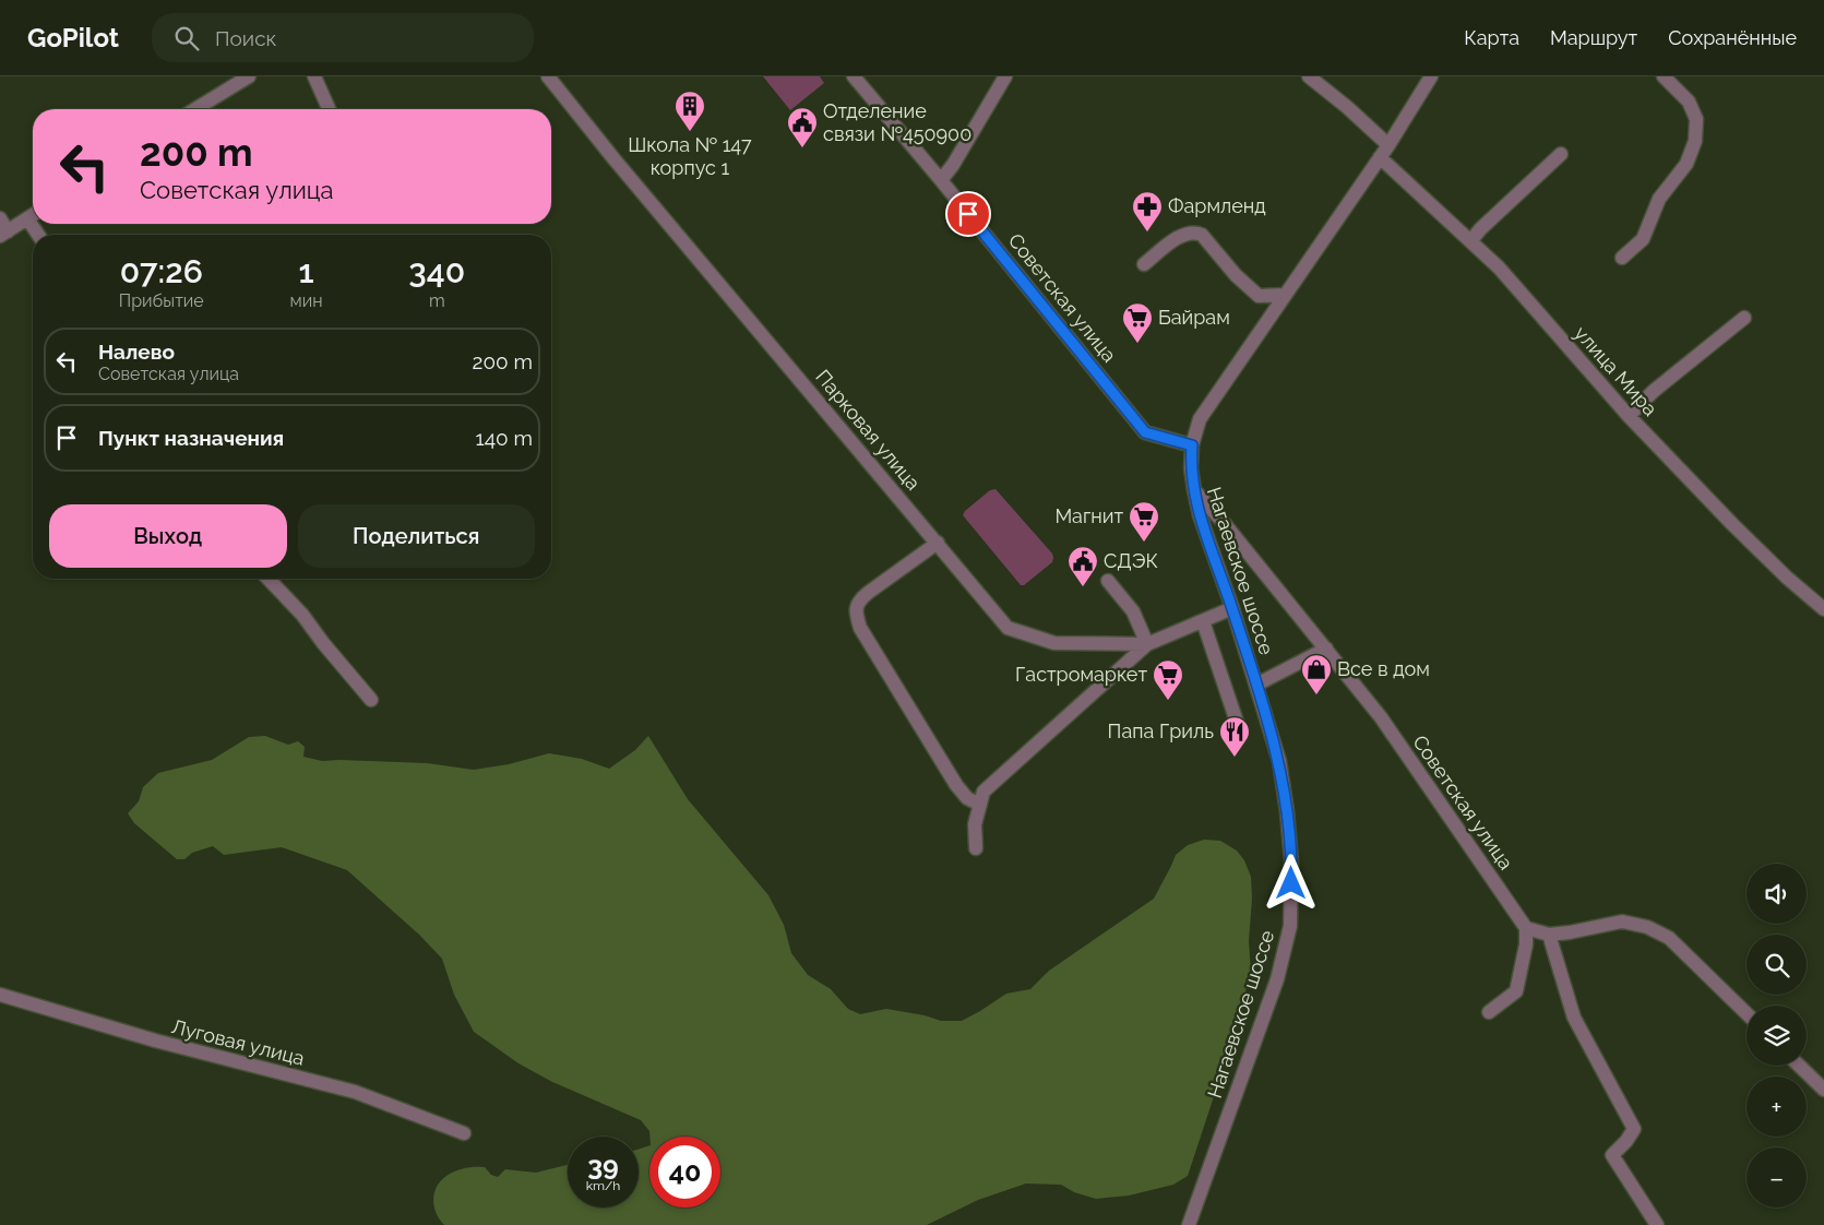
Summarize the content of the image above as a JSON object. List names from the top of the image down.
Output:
{
  "streets": {
    "street": [
      "Советская улица",
      "улица Мира",
      "Парковая улица",
      "Нагаевское шоссе",
      "Луговая улица"
    ]
  },
  "crossings": [
    ["Советская улица", "Нагаевское шоссе"],
    ["улица Мира", "Нагаевское шоссе"],
    ["Парковая улица", "Нагаевское шоссе"]
  ],
  "places": {
    "building": ["Школа № 147 корпус 1"],
    "public building": ["Отделение связи №450900", "СДЭК"],
    "pharmacy": ["Фармленд"],
    "supermarket": ["Байрам", "Магнит", "Гастромаркет"],
    "shop": ["Все в дом"],
    "restaurant": ["Папа Гриль"]
  },
  "page": {
    "header": "GoPilot",
    "search": "Поиск",
    "nav": ["Карта", "Маршрут", "Сохранённые"],
    "turn": ["200 m", "Советская улица"],
    "eta": [
      "07:26",
      "Прибытие",
      "1",
      "мин",
      "340",
      "m"
    ],
    "list": [
      {
        "name": "Налево",
        "note": "Советская улица",
        "value": "200 m"
      },
      {
        "name": "Пункт назначения",
        "value": "140 m"
      }
    ],
    "buttons": ["Выход", "Поделиться"],
    "map_buttons": ["+", "−"],
    "speed": "39 km/h",
    "limit": "40"
  }
}
